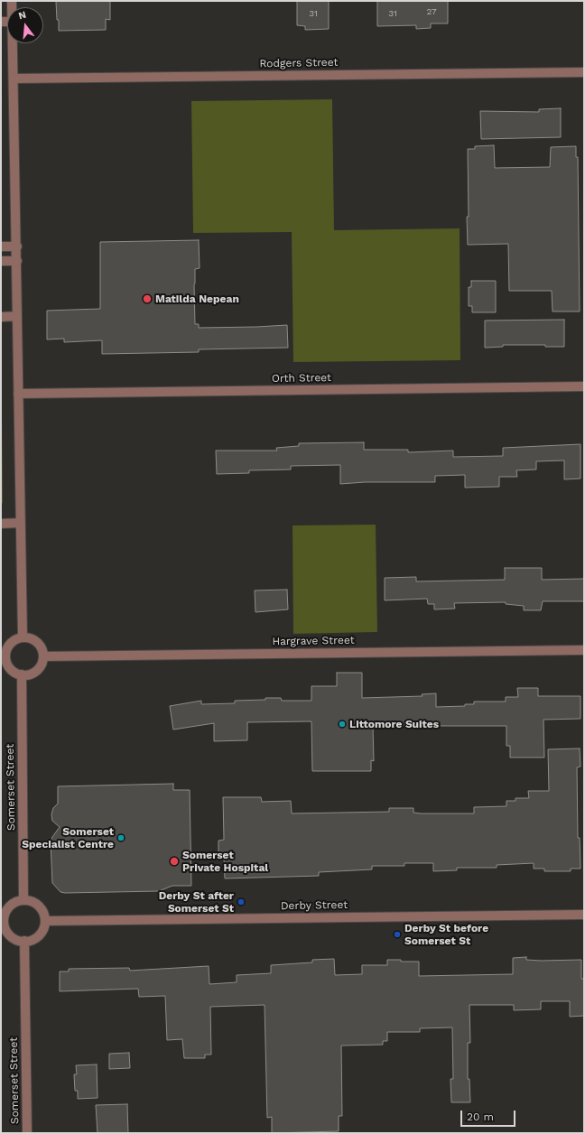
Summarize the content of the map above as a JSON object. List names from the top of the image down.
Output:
{
  "streets": {
    "street": [
      "Rodgers Street",
      "Orth Street",
      "Hargrave Street",
      "Somerset Street",
      "Derby Street"
    ]
  },
  "crossings": [
    ["Hargrave Street", "Somerset Street"],
    ["Somerset Street", "Derby Street"]
  ],
  "places": [
    "Matilda Nepean",
    "Littomore Suites",
    "Somerset Specialist Centre",
    "Somerset Private Hospital",
    "Derby St after Somerset St",
    "Derby St before Somerset St"
  ],
  "house_numbers": ["27", "31", "31"],
  "scale_bar": "20 m",
  "north": "top"
}
